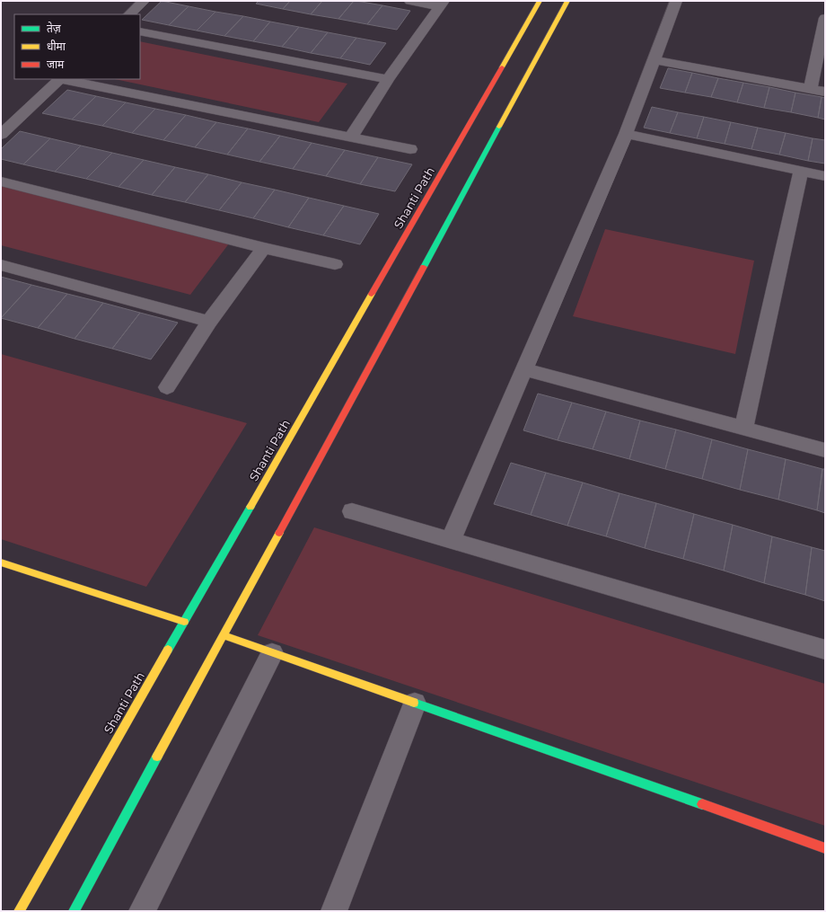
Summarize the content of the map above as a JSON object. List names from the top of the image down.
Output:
{
  "streets": {
    "main road": ["Shanti Path"]
  },
  "legend": ["तेज़", "धीमा", "जाम"]
}
